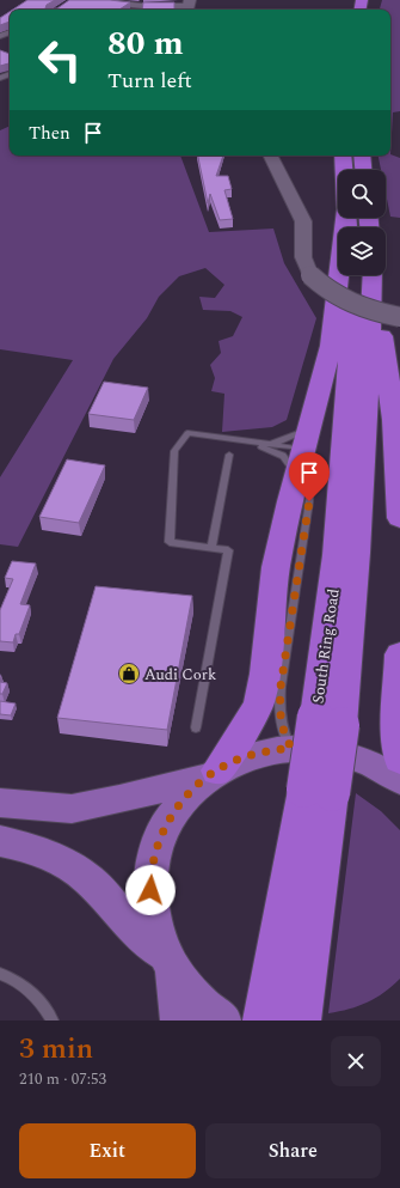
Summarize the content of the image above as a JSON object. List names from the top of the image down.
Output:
{
  "streets": {
    "highway": ["South Ring Road"]
  },
  "places": {
    "shop": ["Audi Cork"]
  },
  "page": {
    "turn": ["80 m", "Turn left"],
    "then": "Then",
    "heading": ["3 min", "210 m · 07:53"],
    "buttons": ["Exit", "Share"]
  }
}
